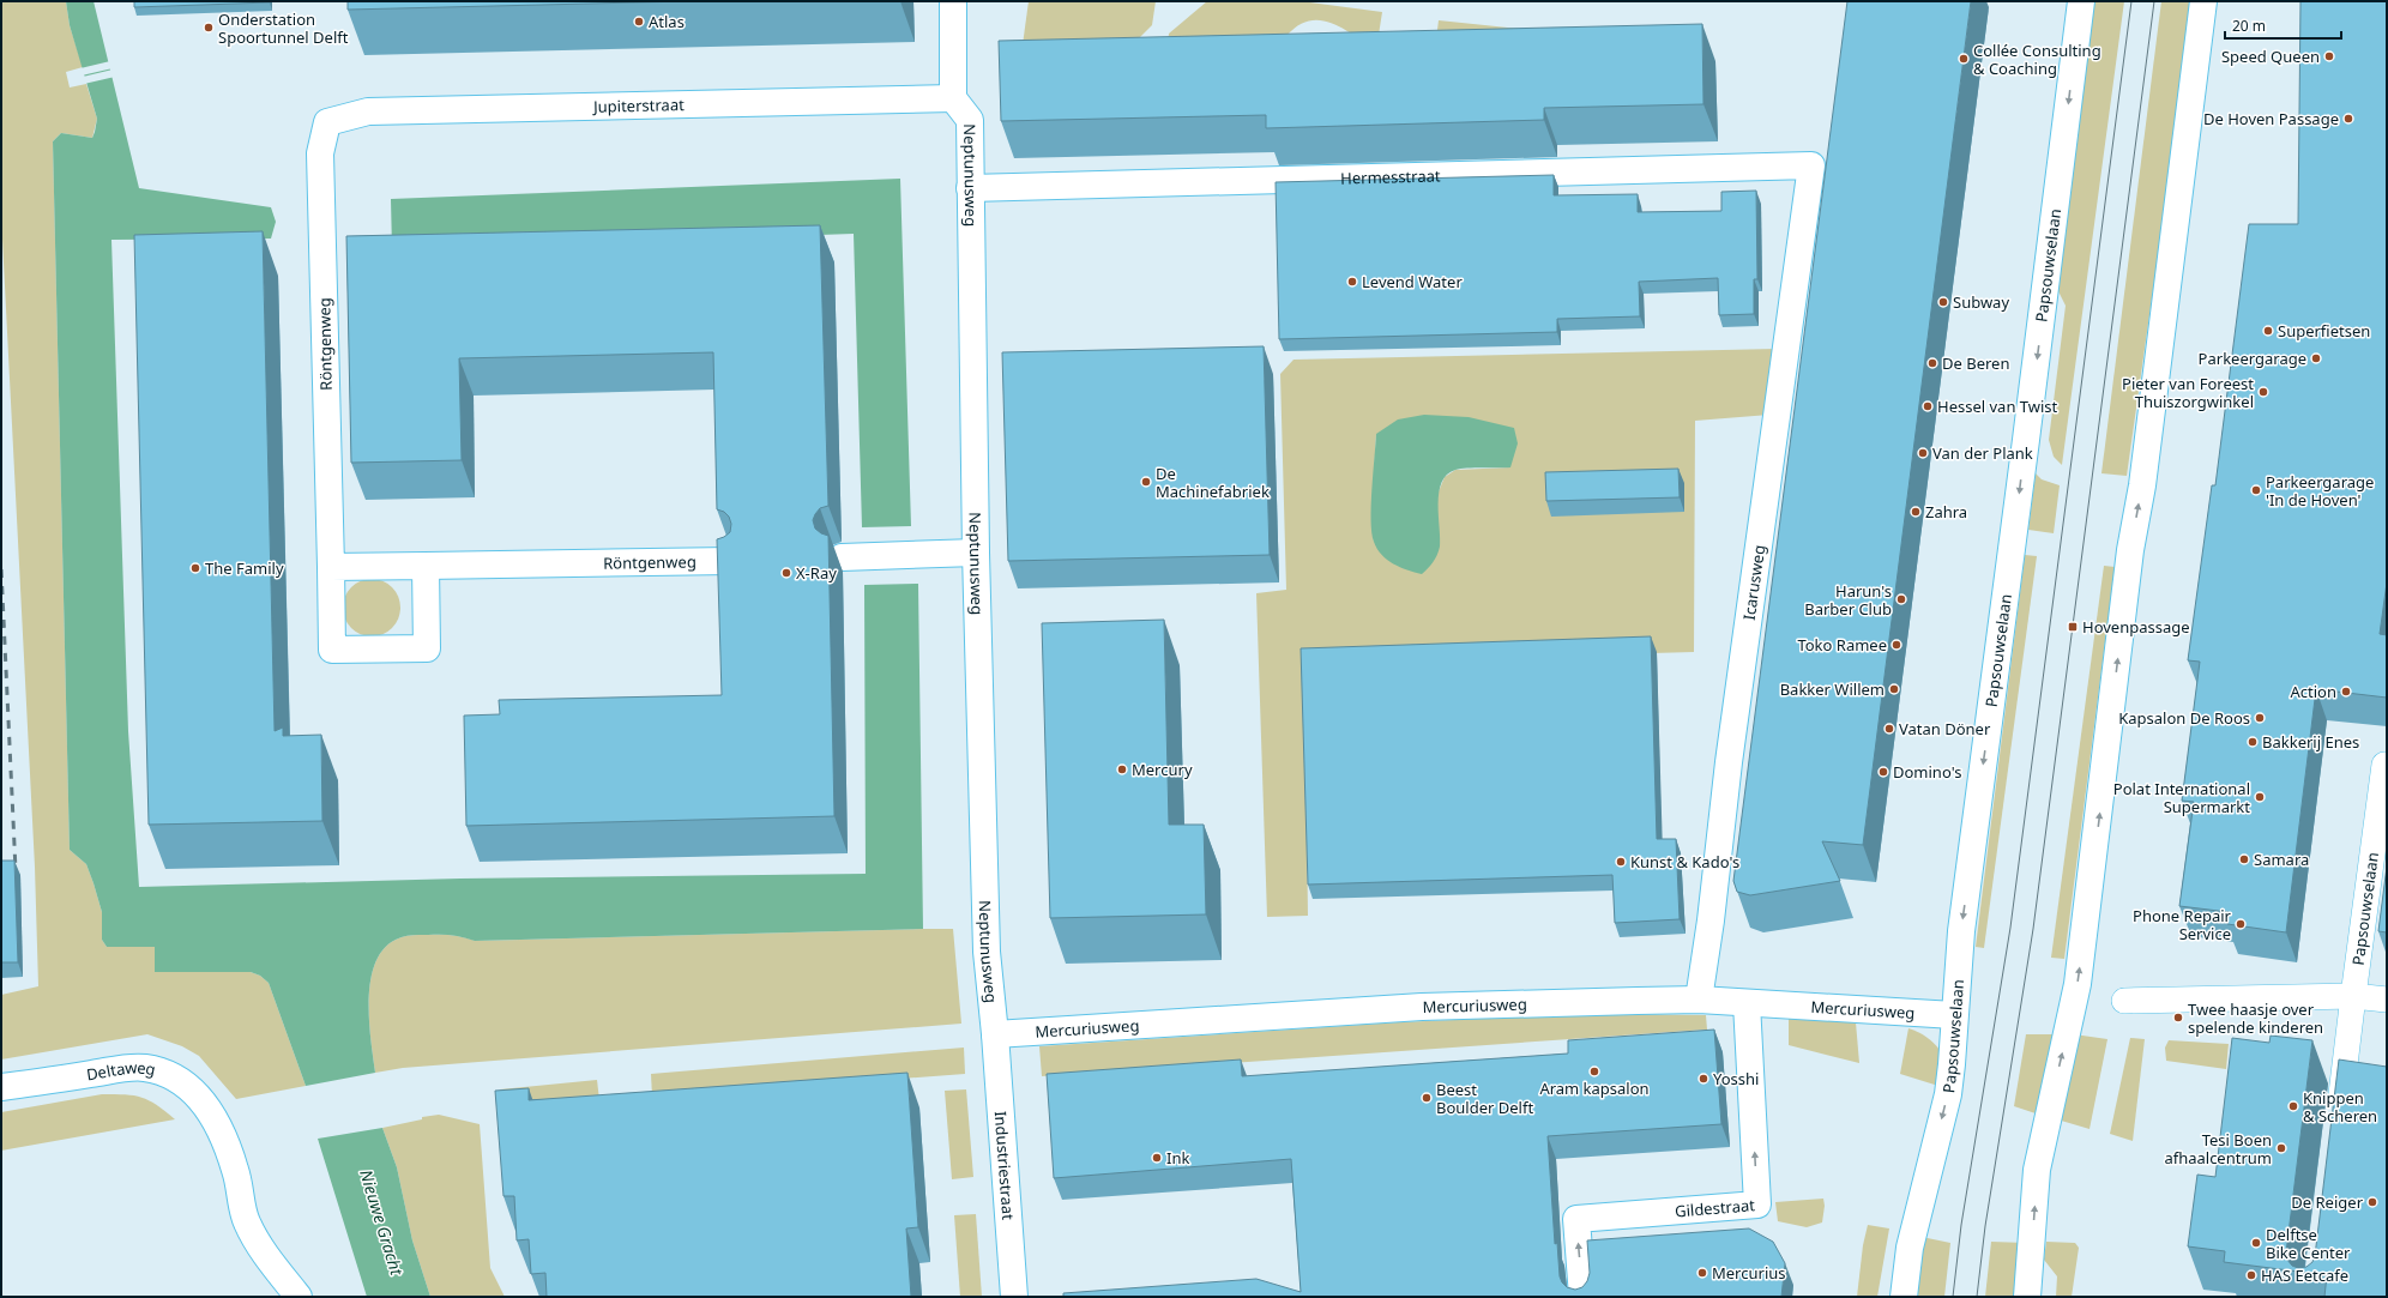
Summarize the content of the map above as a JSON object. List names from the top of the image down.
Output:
{
  "streets": {
    "street": [
      "Jupiterstraat",
      "Neptunusweg",
      "Hermesstraat",
      "Papsouwselaan",
      "Röntgenweg",
      "Icarusweg",
      "Mercuriusweg",
      "Deltaweg",
      "Industriestraat",
      "Gildestraat"
    ]
  },
  "crossings": [
    ["Jupiterstraat", "Neptunusweg"],
    ["Jupiterstraat", "Röntgenweg"],
    ["Neptunusweg", "Hermesstraat"],
    ["Neptunusweg", "Mercuriusweg"],
    ["Neptunusweg", "Industriestraat"],
    ["Hermesstraat", "Icarusweg"],
    ["Papsouwselaan", "Mercuriusweg"],
    ["Icarusweg", "Mercuriusweg"],
    ["Mercuriusweg", "Industriestraat"],
    ["Mercuriusweg", "Gildestraat"]
  ],
  "water": ["Nieuwe Gracht"],
  "places": {
    "other": [
      "Atlas",
      "Onderstation Spoortunnel Delft",
      "Speed Queen",
      "Collée Consulting & Coaching",
      "De Hoven Passage",
      "Levend Water",
      "Subway",
      "Superfietsen",
      "Parkeergarage",
      "De Beren",
      "Pieter van Foreest Thuiszorgwinkel",
      "Hessel van Twist",
      "Van der Plank",
      "De Machinefabriek",
      "Parkeergarage 'In de Hoven'",
      "Zahra",
      "The Family",
      "X-Ray",
      "Harun's Barber Club",
      "Toko Ramee",
      "Bakker Willem",
      "Action",
      "Kapsalon De Roos",
      "Vatan Döner",
      "Bakkerij Enes",
      "Mercury",
      "Domino's",
      "Polat International Supermarkt",
      "Samara",
      "Kunst & Kado's",
      "Phone Repair Service",
      "Twee haasje over spelende kinderen",
      "Aram kapsalon",
      "Yosshi",
      "Beest Boulder Delft",
      "Knippen & Scheren",
      "Tesi Boen afhaalcentrum",
      "Ink",
      "De Reiger",
      "Delftse Bike Center",
      "Mercurius",
      "HAS Eetcafe"
    ],
    "transit": ["Hovenpassage"]
  },
  "scale_bar": "20 m"
}
